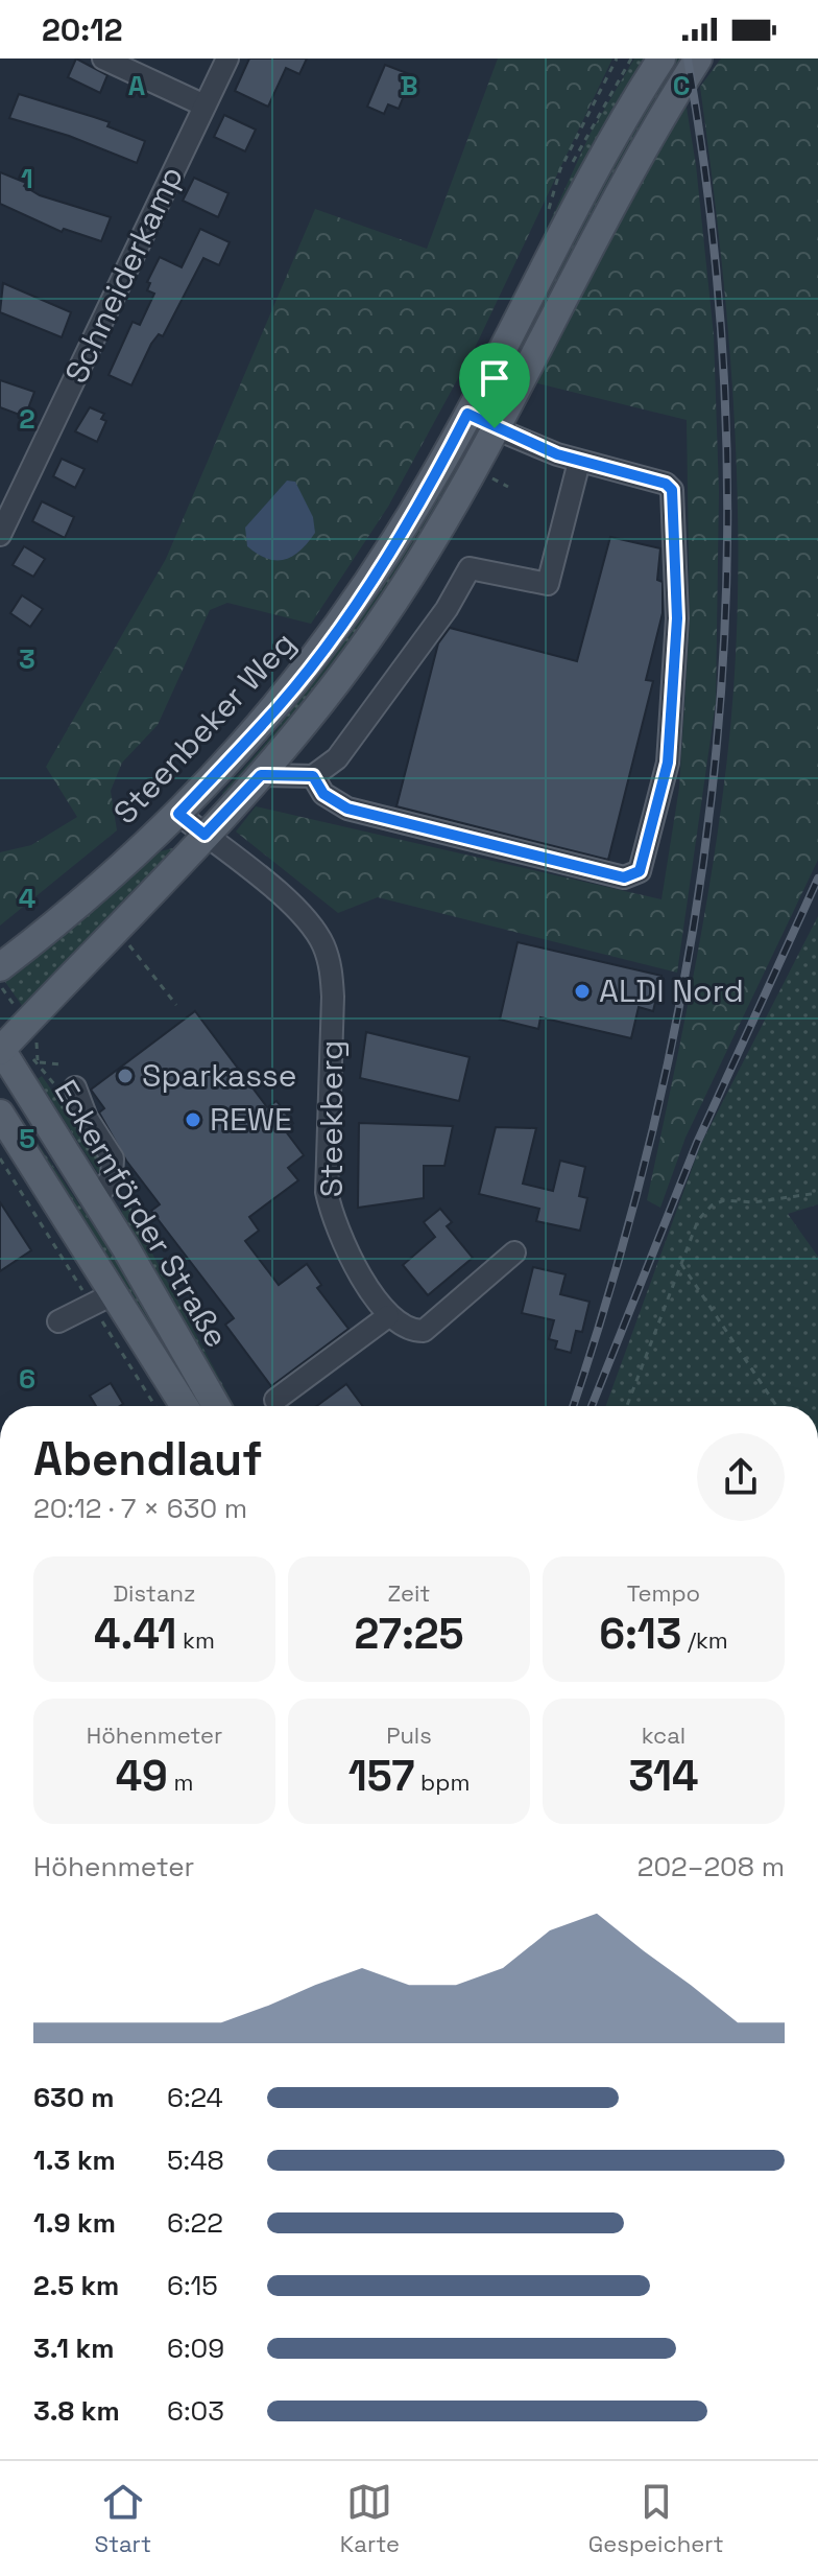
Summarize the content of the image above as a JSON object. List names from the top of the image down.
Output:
{
  "streets": {
    "main road": ["Steenbeker Weg", "Eckernförder Straße"],
    "street": ["Schneiderkamp", "Steekberg"]
  },
  "crossings": [
    ["Steenbeker Weg", "Steekberg"],
    ["Steenbeker Weg", "Eckernförder Straße"]
  ],
  "places": ["ALDI Nord", "Sparkasse", "REWE"],
  "page": {
    "status": "20:12",
    "heading": ["Abendlauf", "20:12 · 7 × 630 m"],
    "stats": [
      ["Distanz", "4.41 km"],
      ["Zeit", "27:25"],
      ["Tempo", "6:13 /km"],
      ["Höhenmeter", "49 m"],
      ["Puls", "157 bpm"],
      ["kcal", "314"]
    ],
    "chart": ["Höhenmeter", "202–208 m"],
    "list": [
      {
        "name": "630 m",
        "note": "6:24"
      },
      {
        "name": "1.3 km",
        "note": "5:48"
      },
      {
        "name": "1.9 km",
        "note": "6:22"
      },
      {
        "name": "2.5 km",
        "note": "6:15"
      },
      {
        "name": "3.1 km",
        "note": "6:09"
      },
      {
        "name": "3.8 km",
        "note": "6:03"
      }
    ],
    "tabs": ["Start", "Karte", "Gespeichert"]
  },
  "grid": {
    "columns": ["A", "B", "C"],
    "rows": [
      "1",
      "2",
      "3",
      "4",
      "5",
      "6"
    ]
  }
}
